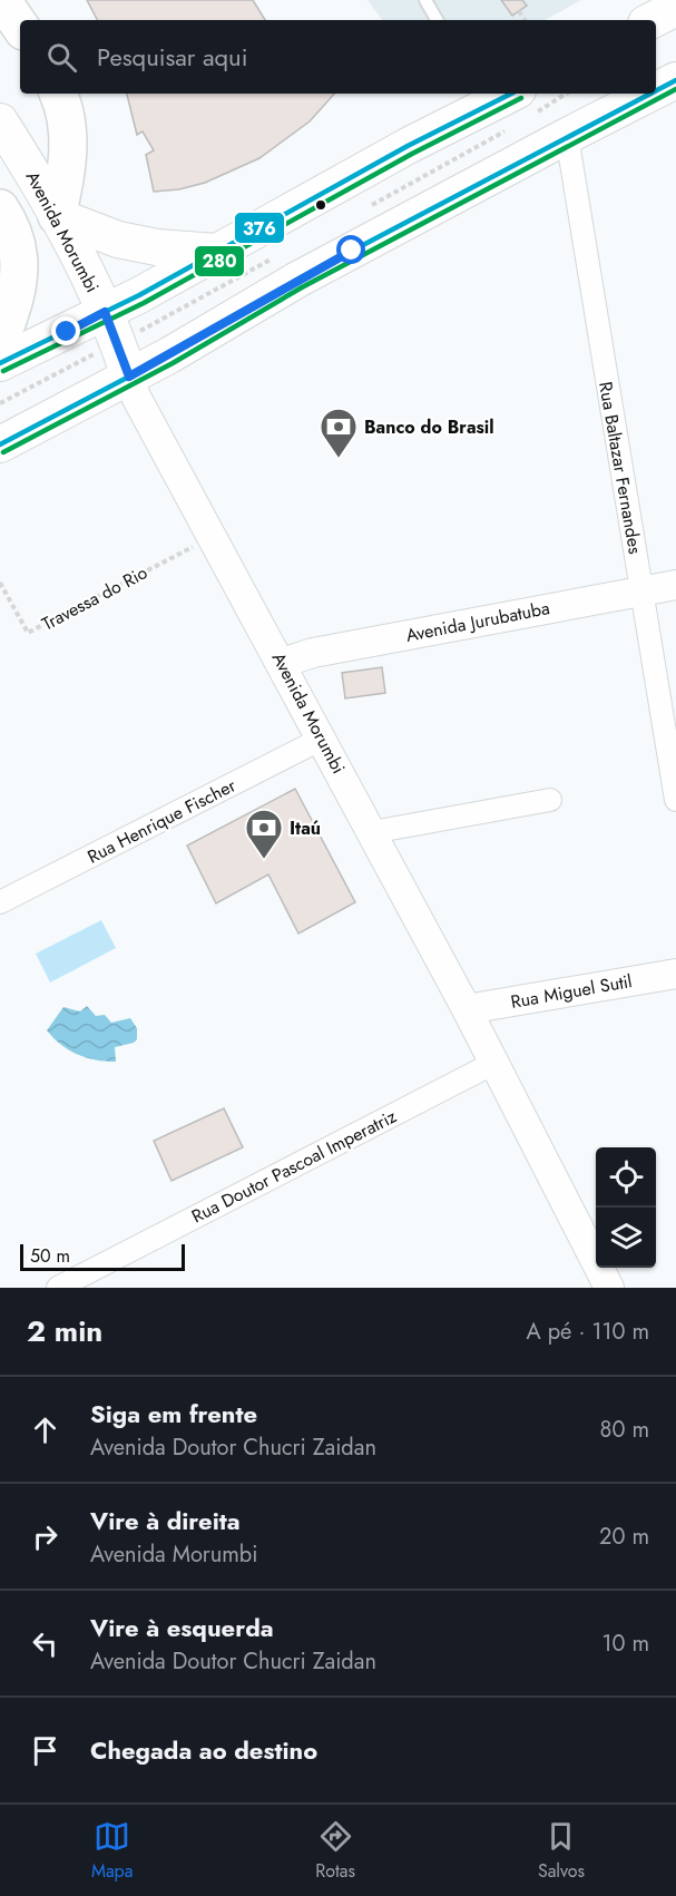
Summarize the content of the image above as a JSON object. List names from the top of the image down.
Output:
{
  "streets": {
    "main road": ["Avenida Morumbi"],
    "street": [
      "Rua Baltazar Fernandes",
      "Avenida Jurubatuba",
      "Rua Henrique Fischer",
      "Rua Miguel Sutil",
      "Rua Doutor Pascoal Imperatriz"
    ],
    "path": ["Travessa do Rio"]
  },
  "crossings": [
    ["Avenida Morumbi", "Travessa do Rio"],
    ["Avenida Morumbi", "Avenida Jurubatuba"],
    ["Avenida Morumbi", "Rua Henrique Fischer"],
    ["Avenida Morumbi", "Rua Miguel Sutil"],
    ["Avenida Morumbi", "Rua Doutor Pascoal Imperatriz"],
    ["Rua Baltazar Fernandes", "Avenida Jurubatuba"]
  ],
  "places": {
    "bank": ["Banco do Brasil", "Itaú"]
  },
  "lines": ["transit line 376", "transit line 280"],
  "scale_bar": "50 m",
  "page": {
    "search": "Pesquisar aqui",
    "scale": "50 m",
    "heading": ["2 min", "A pé · 110 m"],
    "list": [
      ["Siga em frente", "Avenida Doutor Chucri Zaidan", "80 m"],
      ["Vire à direita", "Avenida Morumbi", "20 m"],
      ["Vire à esquerda", "Avenida Doutor Chucri Zaidan", "10 m"],
      "Chegada ao destino"
    ],
    "nav": ["Mapa", "Rotas", "Salvos"]
  }
}
